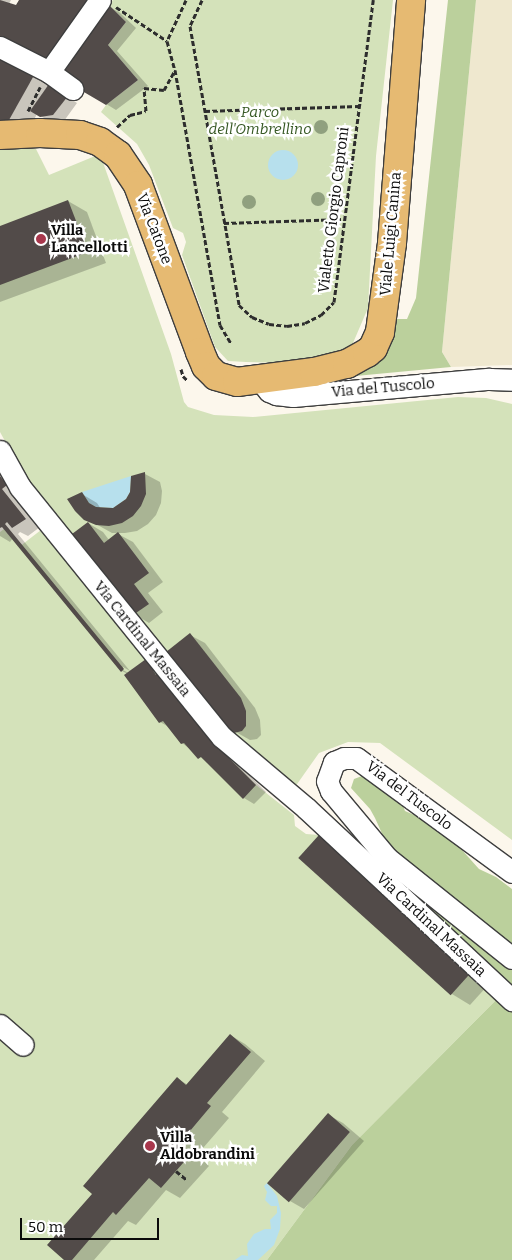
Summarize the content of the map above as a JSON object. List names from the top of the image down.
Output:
{
  "streets": {
    "main road": ["Via Catone", "Viale Luigi Canina"],
    "street": ["Via del Tuscolo", "Via Cardinal Massaia"],
    "path": ["Vialetto Giorgio Caproni"]
  },
  "crossings": [
    ["Via Catone", "Viale Luigi Canina"],
    ["Via Catone", "Via del Tuscolo"],
    ["Viale Luigi Canina", "Via del Tuscolo"]
  ],
  "parks": ["Parco dell'Ombrellino"],
  "places": ["Villa Lancellotti", "Villa Aldobrandini"],
  "scale_bar": "50 m"
}
